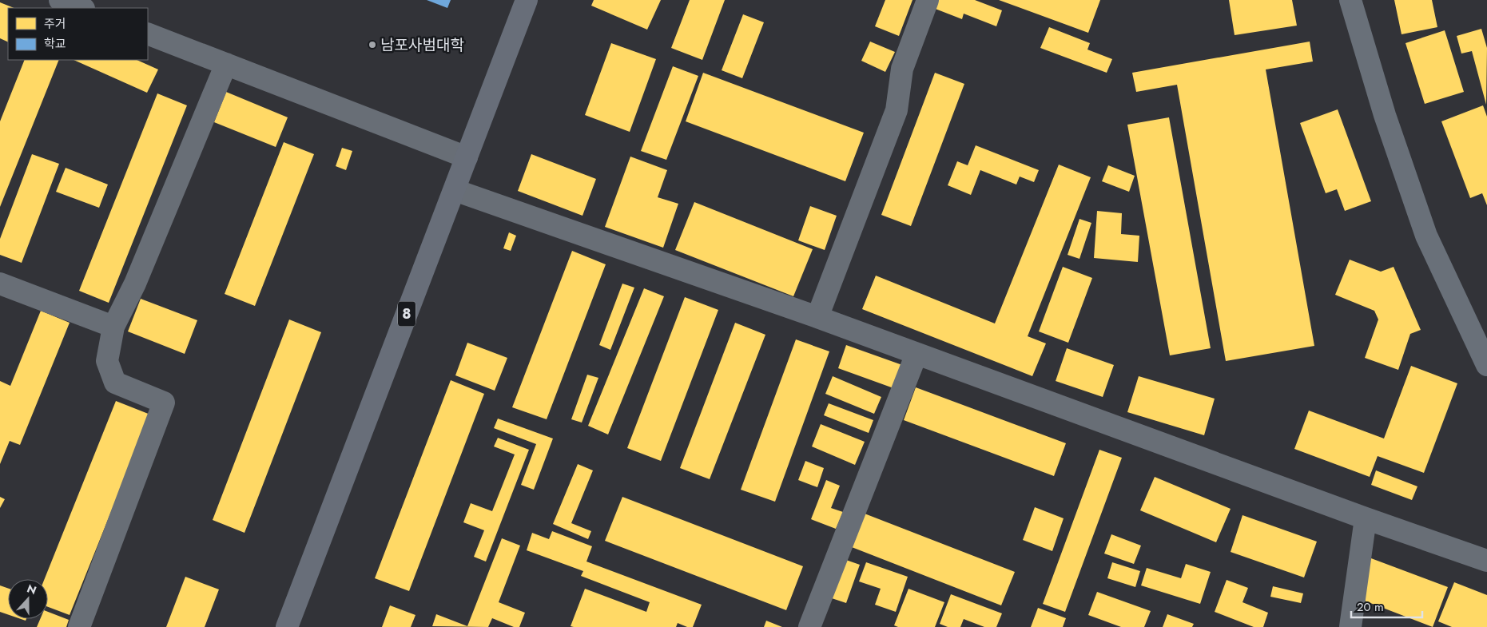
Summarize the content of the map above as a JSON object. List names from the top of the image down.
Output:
{
  "streets": {
    "main road": ["8"]
  },
  "places": ["남포사범대학"],
  "legend": ["주거", "학교"],
  "scale_bar": "20 m",
  "north": "top"
}
